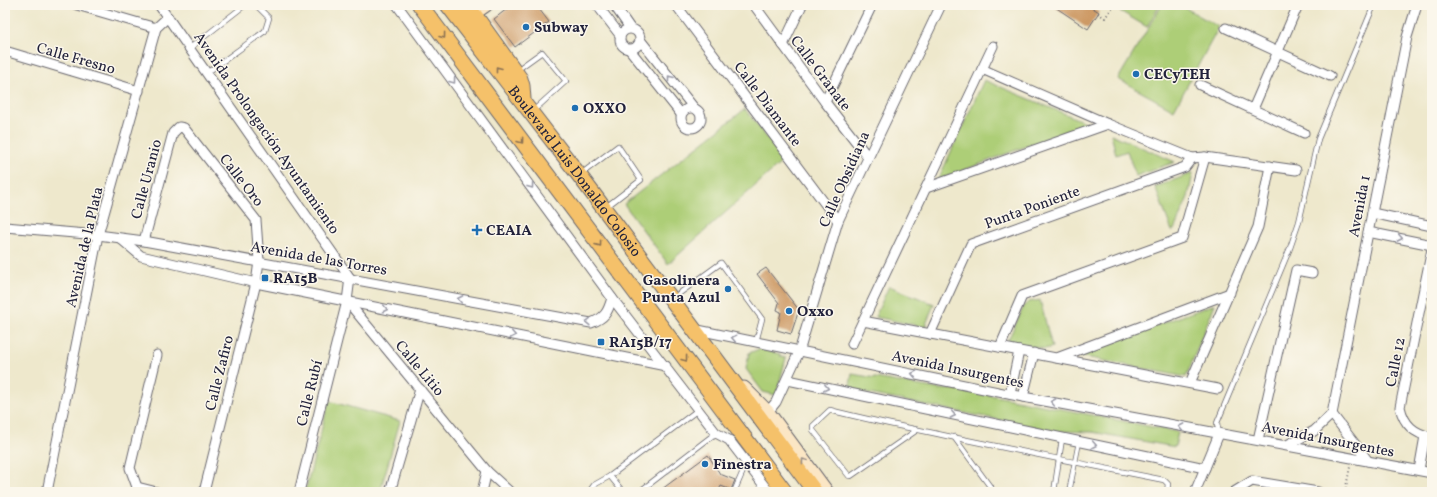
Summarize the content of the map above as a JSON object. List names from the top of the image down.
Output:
{
  "streets": {
    "main road": ["Boulevard Luis Donaldo Colosio"],
    "street": [
      "Calle Fresno",
      "Calle Granate",
      "Calle Diamante",
      "Avenida Prolongación Ayuntamiento",
      "Calle Uranio",
      "Calle Obsidiana",
      "Calle Oro",
      "Avenida 1",
      "Punta Poniente",
      "Avenida de la Plata",
      "Avenida de las Torres",
      "Calle 12",
      "Calle Litio",
      "Avenida Insurgentes",
      "Calle Zafiro",
      "Calle Rubí"
    ]
  },
  "crossings": [
    ["Calle Fresno", "Avenida de la Plata"],
    ["Calle Granate", "Calle Obsidiana"],
    ["Calle Diamante", "Calle Obsidiana"],
    ["Avenida Prolongación Ayuntamiento", "Avenida de las Torres"],
    ["Boulevard Luis Donaldo Colosio", "Avenida Insurgentes"],
    ["Calle Uranio", "Calle Oro"],
    ["Calle Uranio", "Avenida de las Torres"],
    ["Calle Obsidiana", "Avenida Insurgentes"],
    ["Calle Oro", "Avenida de las Torres"],
    ["Calle Oro", "Calle Zafiro"],
    ["Avenida de la Plata", "Avenida de las Torres"],
    ["Avenida de las Torres", "Calle Zafiro"],
    ["Calle 12", "Avenida Insurgentes"],
    ["Calle Litio", "Calle Rubí"]
  ],
  "places": {
    "other": [
      "Subway",
      "CECyTEH",
      "OXXO",
      "Gasolinera Punta Azul",
      "Oxxo",
      "Finestra"
    ],
    "health": ["CEAIA"],
    "transit": ["RA15B", "RA15B/17"]
  }
}
